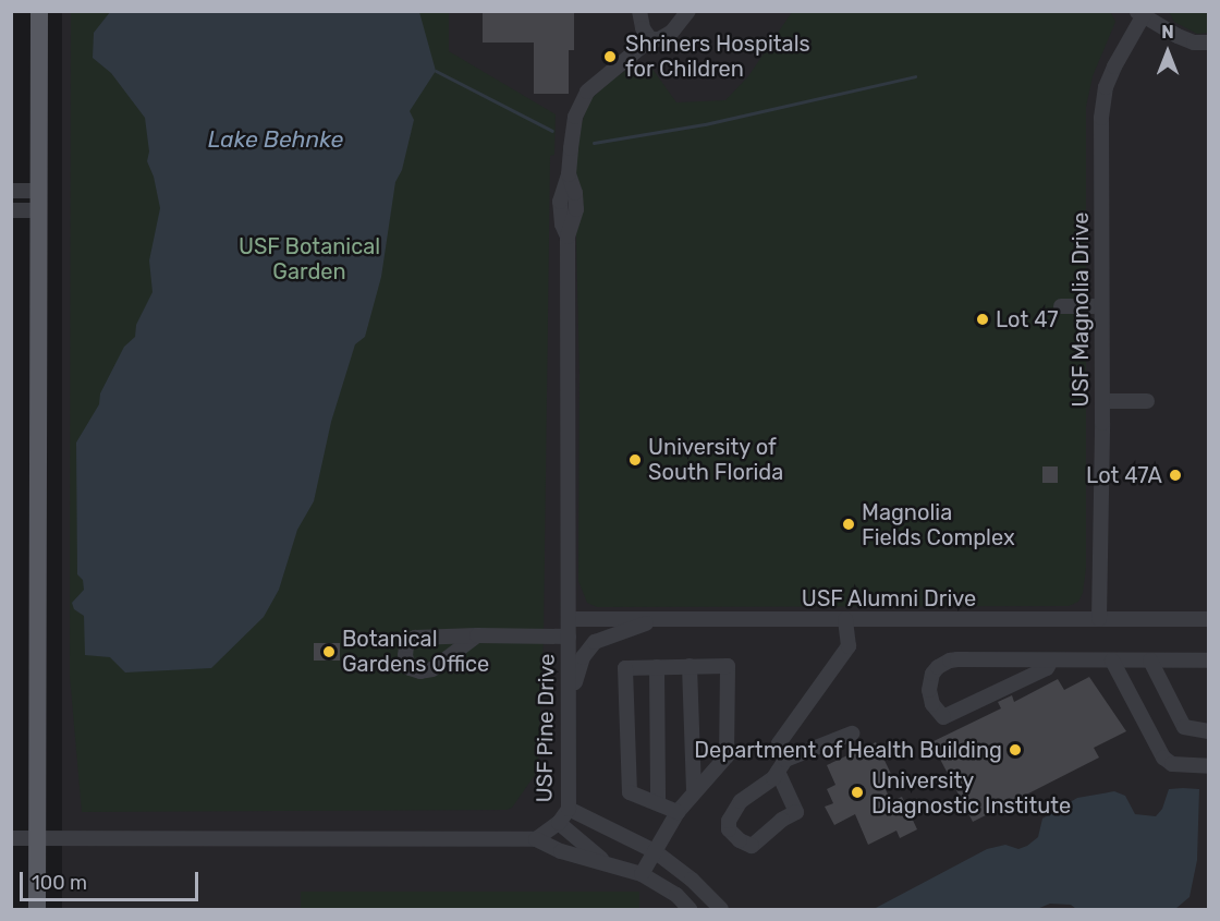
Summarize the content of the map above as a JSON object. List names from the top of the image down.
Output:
{
  "streets": {
    "street": ["USF Magnolia Drive", "USF Alumni Drive", "USF Pine Drive"]
  },
  "crossings": [
    ["USF Magnolia Drive", "USF Alumni Drive"],
    ["USF Alumni Drive", "USF Pine Drive"]
  ],
  "water": ["Lake Behnke"],
  "parks": ["USF Botanical Garden"],
  "places": [
    "Shriners Hospitals for Children",
    "Lot 47",
    "University of South Florida",
    "Lot 47A",
    "Magnolia Fields Complex",
    "Botanical Gardens Office",
    "Department of Health Building",
    "University Diagnostic Institute"
  ],
  "scale_bar": "100 m",
  "north": "top"
}
